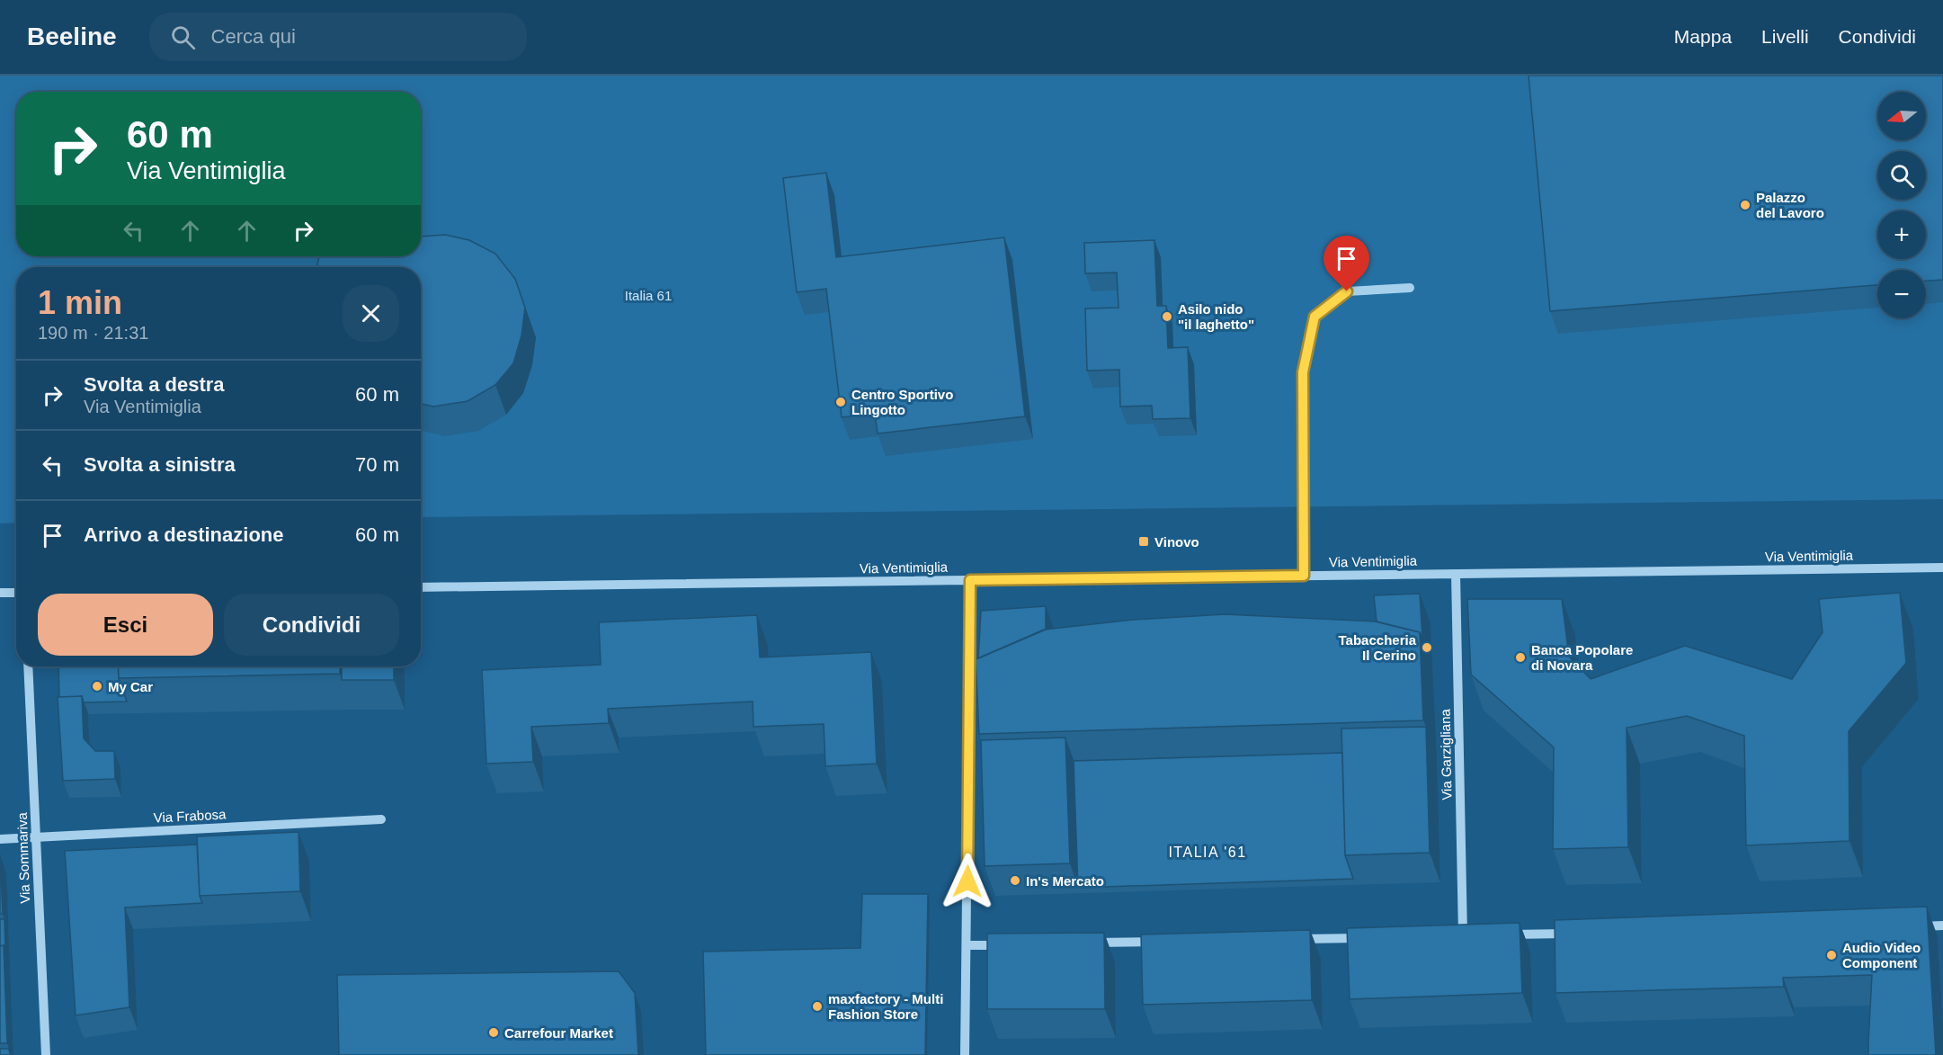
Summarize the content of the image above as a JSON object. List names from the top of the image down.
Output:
{
  "streets": {
    "street": [
      "Via Ventimiglia",
      "Via Garzigliana",
      "Via Frabosa",
      "Via Sommariva"
    ]
  },
  "crossings": [
    ["Via Ventimiglia", "Via Garzigliana"],
    ["Via Frabosa", "Via Sommariva"]
  ],
  "districts": ["ITALIA '61"],
  "parks": ["Italia 61"],
  "places": {
    "other": [
      "Palazzo del Lavoro",
      "Asilo nido \"il laghetto\"",
      "Centro Sportivo Lingotto",
      "Tabaccheria Il Cerino",
      "Banca Popolare di Novara",
      "My Car",
      "In's Mercato",
      "Audio Video Component",
      "maxfactory - Multi Fashion Store",
      "Carrefour Market"
    ],
    "transit": ["Vinovo"]
  },
  "north": "left",
  "page": {
    "header": "Beeline",
    "search": "Cerca qui",
    "nav": ["Mappa", "Livelli", "Condividi"],
    "map_buttons": ["+", "−"],
    "turn": ["60 m", "Via Ventimiglia"],
    "heading": ["1 min", "190 m · 21:31"],
    "list": [
      {
        "name": "Svolta a destra",
        "note": "Via Ventimiglia",
        "value": "60 m"
      },
      {
        "name": "Svolta a sinistra",
        "value": "70 m"
      },
      {
        "name": "Arrivo a destinazione",
        "value": "60 m"
      }
    ],
    "buttons": ["Esci", "Condividi"]
  }
}
